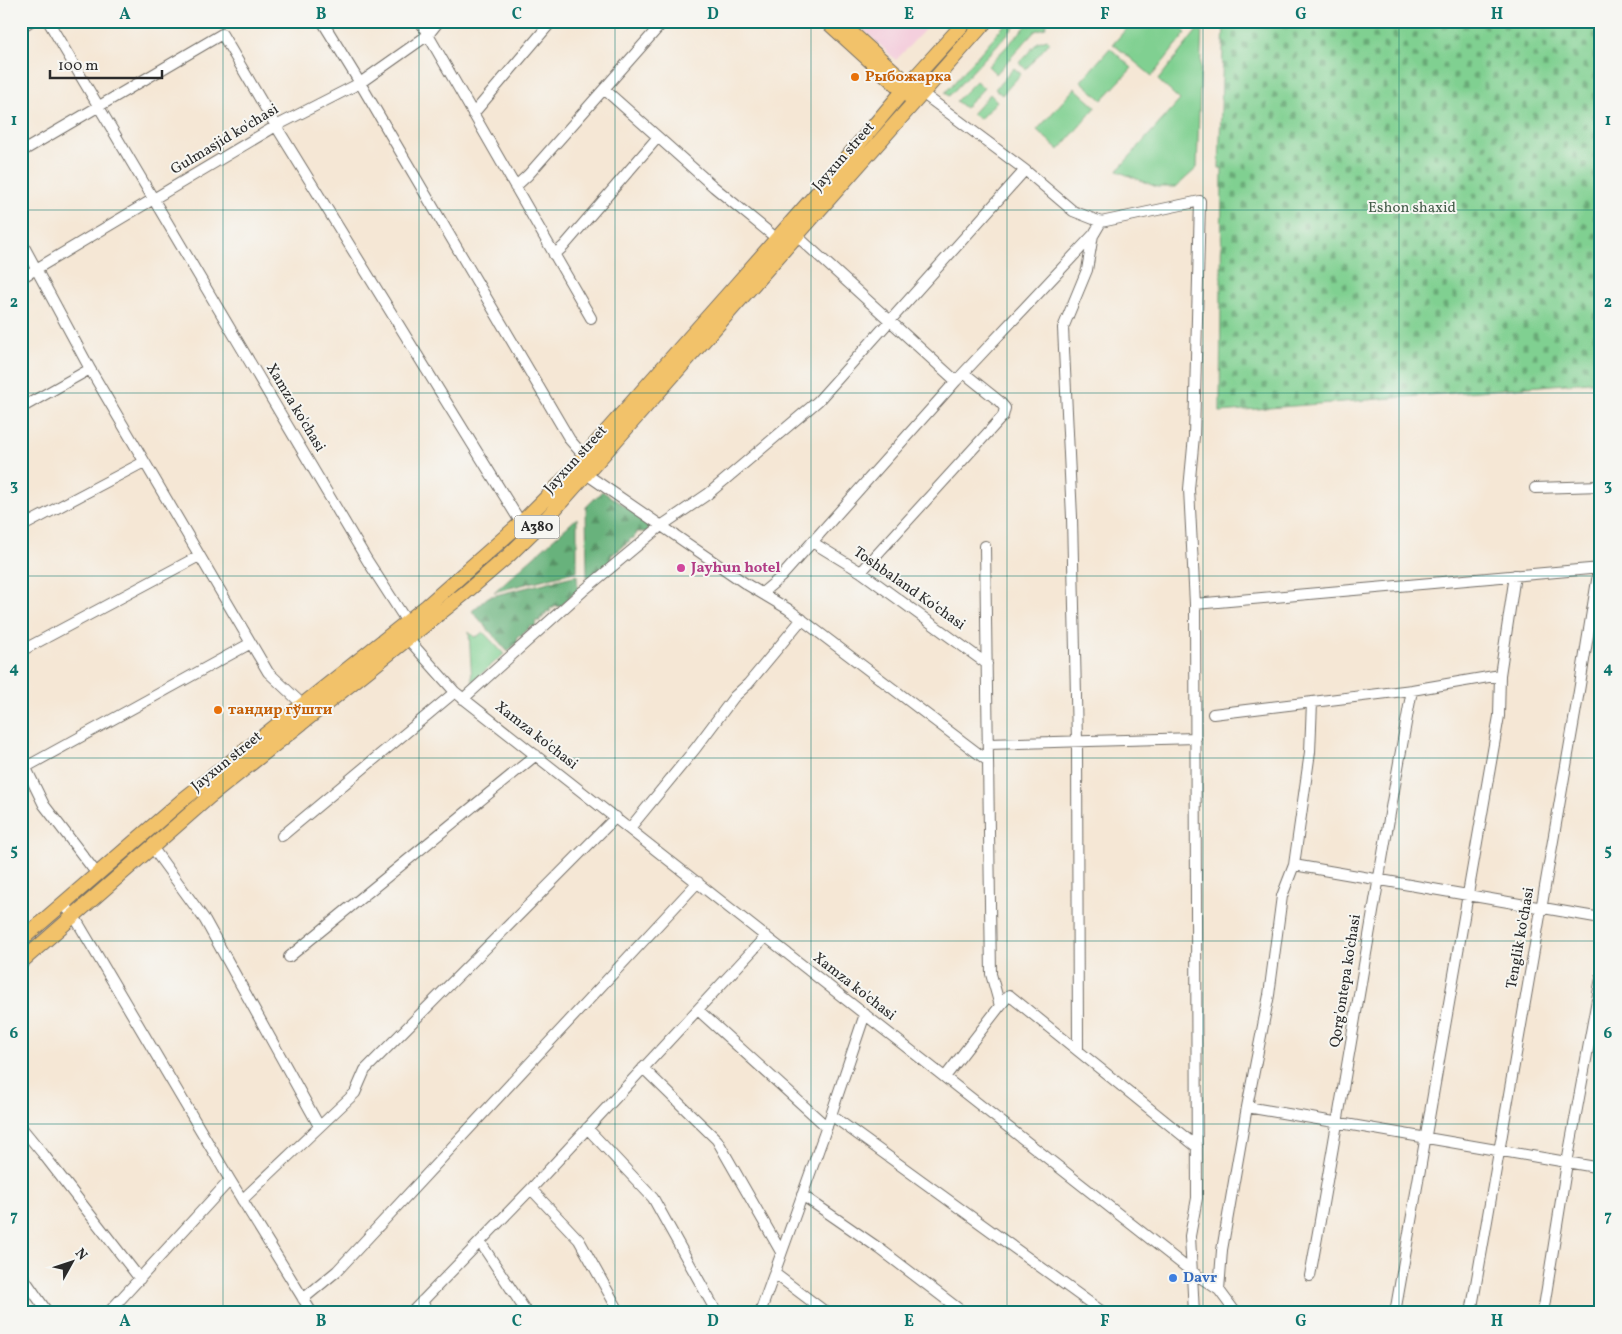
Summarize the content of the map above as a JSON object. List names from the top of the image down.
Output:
{
  "streets": {
    "highway": ["Jayxun street", "A380"],
    "street": [
      "Gulmasjid ko'chasi",
      "Xamza ko'chasi",
      "Toshbaland Koʻchasi",
      "Tenglik ko'chasi",
      "Qorg'ontepa ko'chasi"
    ]
  },
  "crossings": [
    ["Gulmasjid ko'chasi", "Xamza ko'chasi"],
    ["Jayxun street", "Xamza ko'chasi"]
  ],
  "parks": ["Eshon shaxid"],
  "places": [
    "Рыбожарка",
    "Jayhun hotel",
    "тандир гўшти",
    "Davr"
  ],
  "scale_bar": "100 m",
  "north": "top right",
  "grid": {
    "columns": [
      "A",
      "B",
      "C",
      "D",
      "E",
      "F",
      "G",
      "H"
    ],
    "rows": [
      "1",
      "2",
      "3",
      "4",
      "5",
      "6",
      "7"
    ]
  }
}
